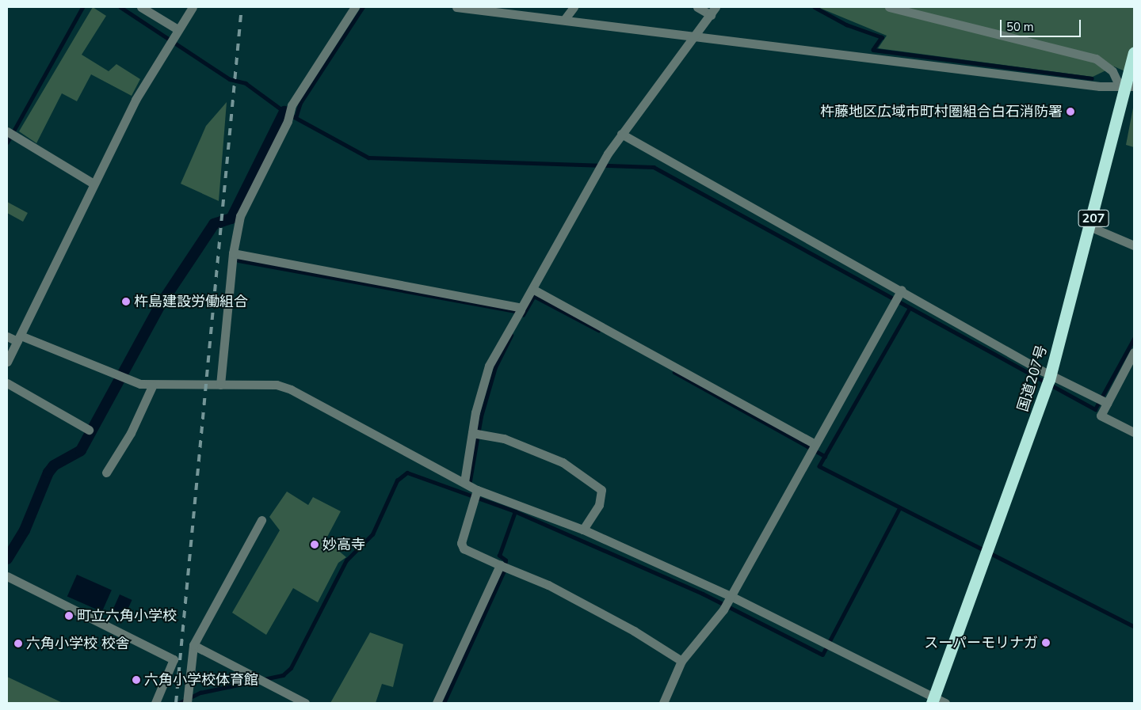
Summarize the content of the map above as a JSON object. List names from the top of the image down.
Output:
{
  "streets": {
    "highway": ["207", "国道207号"]
  },
  "places": [
    "杵藤地区広域市町村圏組合白石消防署",
    "杵島建設労働組合",
    "妙高寺",
    "町立六角小学校",
    "スーパーモリナガ",
    "六角小学校 校舎",
    "六角小学校体育館"
  ],
  "scale_bar": "50 m"
}
